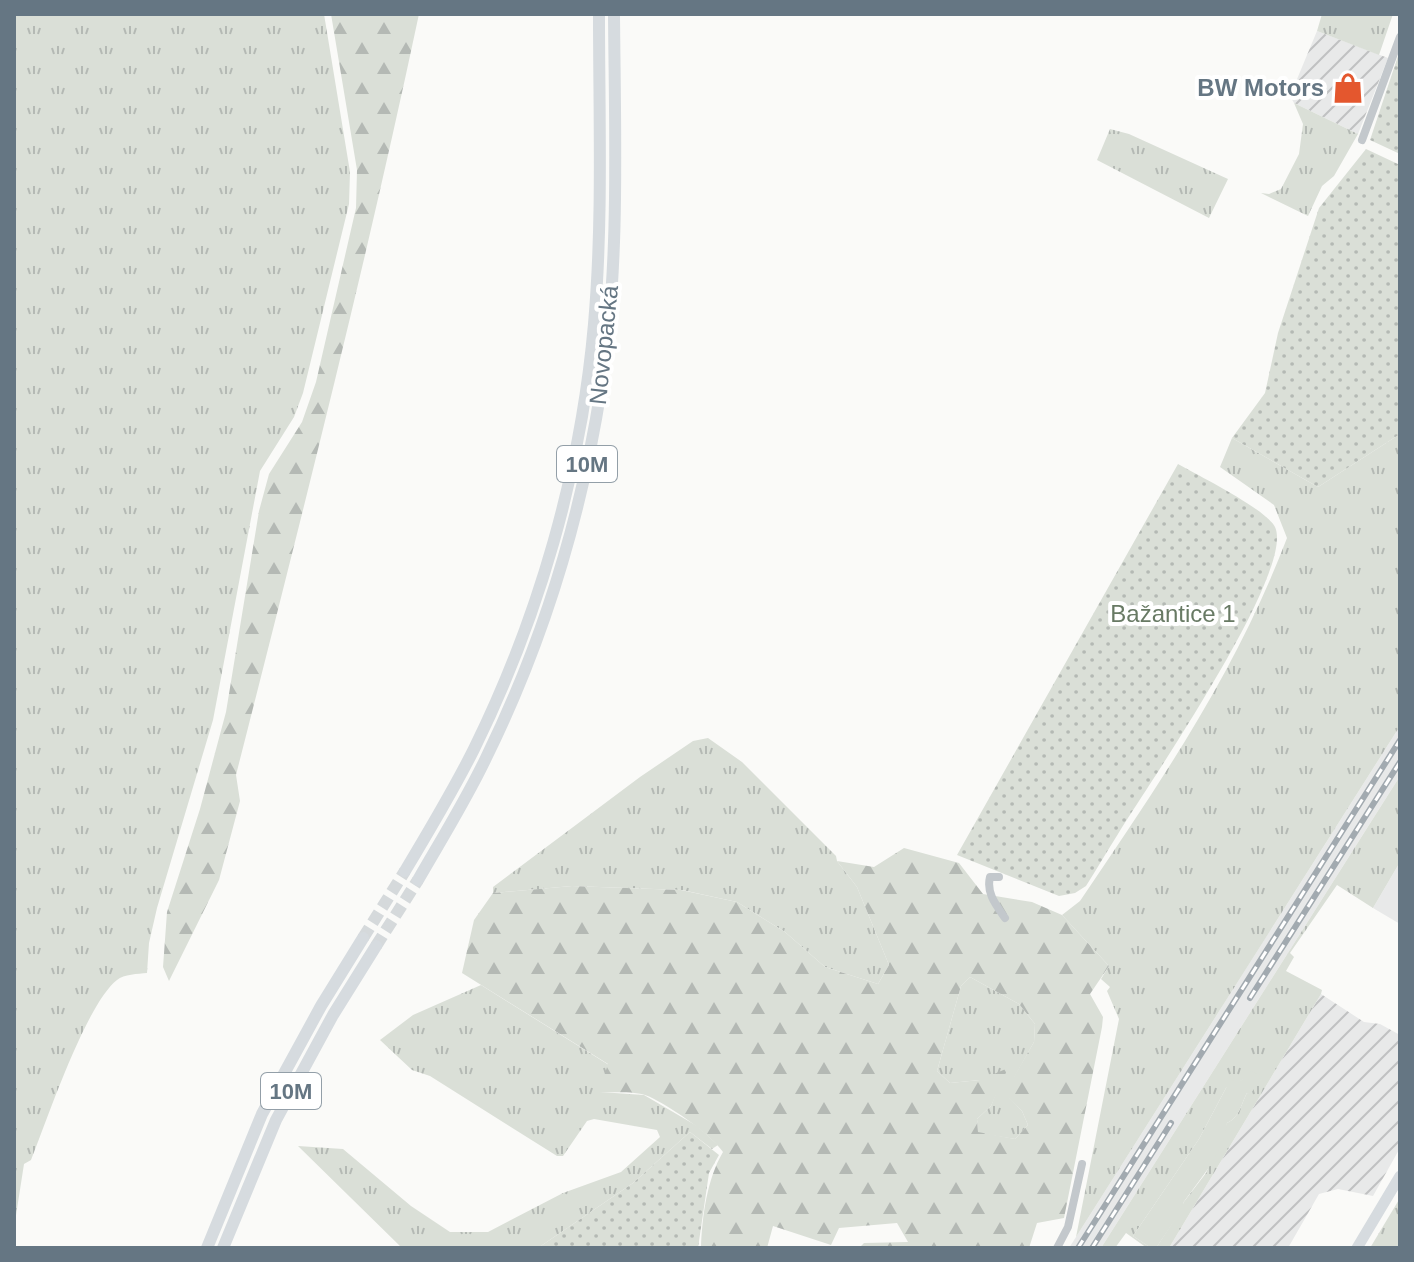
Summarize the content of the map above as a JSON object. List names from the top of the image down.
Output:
{
  "streets": {
    "highway": ["Novopacká", "10M"]
  },
  "parks": ["Bažantice 1"],
  "places": {
    "shop": ["BW Motors"]
  }
}
